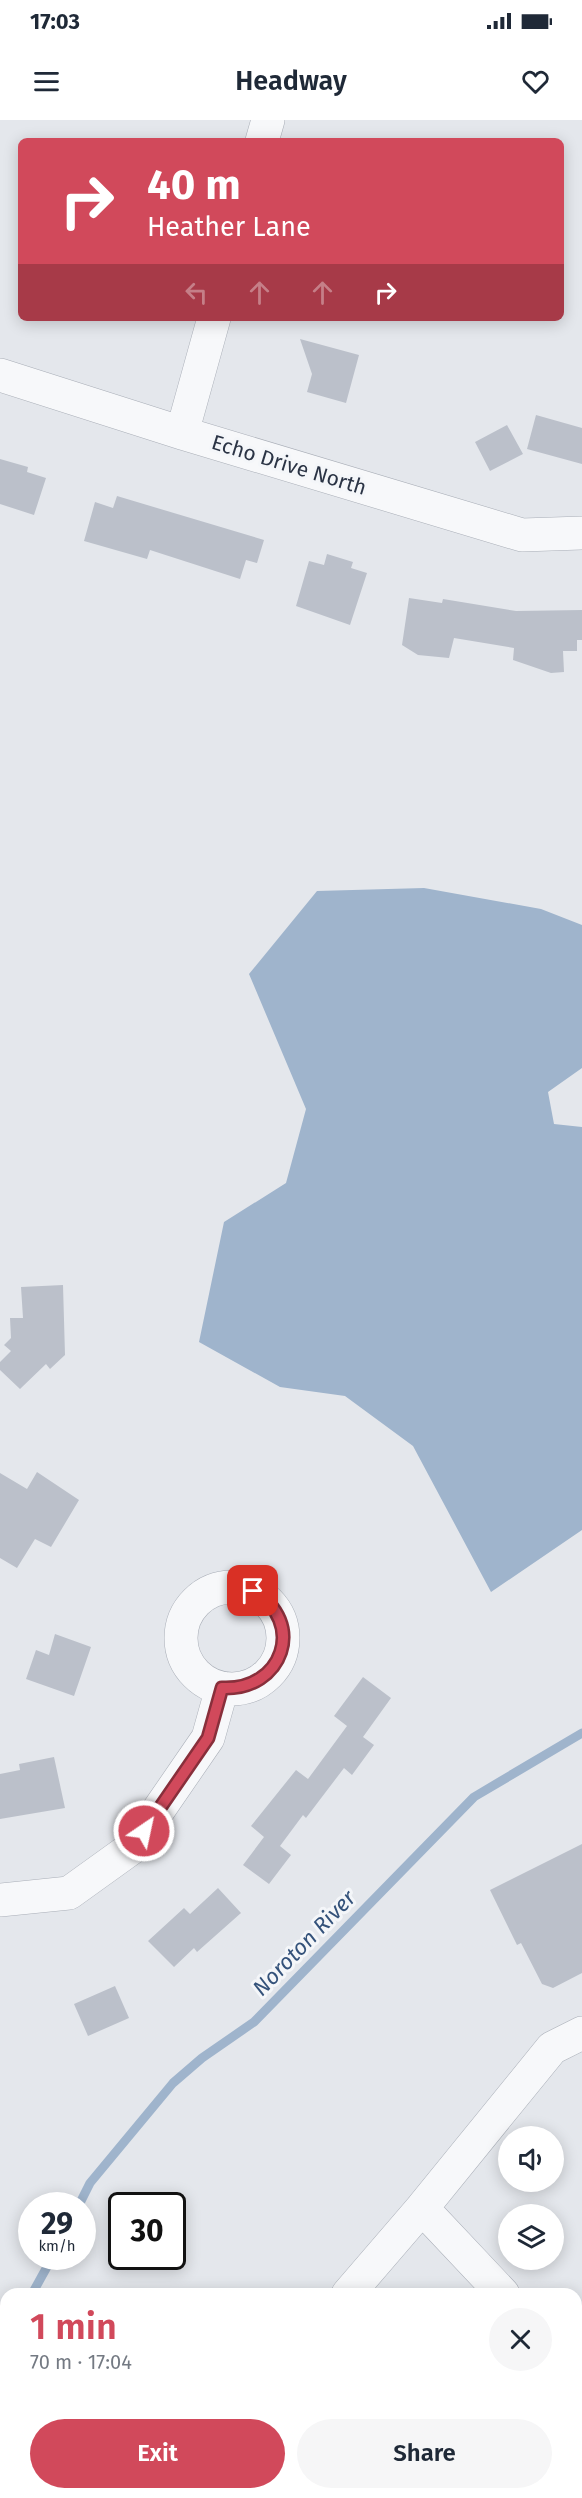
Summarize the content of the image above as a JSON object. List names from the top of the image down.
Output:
{
  "streets": {
    "street": ["Echo Drive North"]
  },
  "water": ["Noroton River"],
  "page": {
    "status": "17:03",
    "header": "Headway",
    "turn": ["40 m", "Heather Lane"],
    "speed": "29 km/h",
    "limit": "30",
    "heading": ["1 min", "70 m · 17:04"],
    "buttons": ["Exit", "Share"]
  }
}
